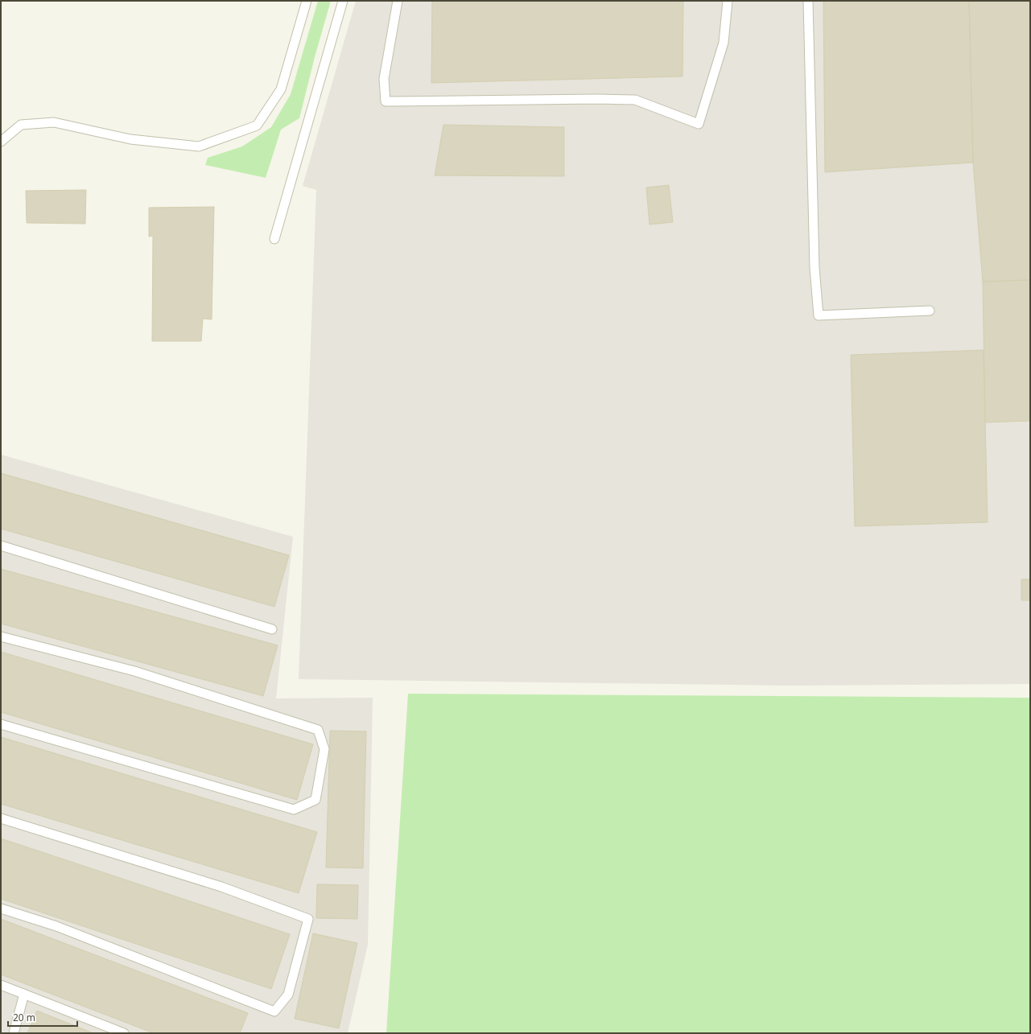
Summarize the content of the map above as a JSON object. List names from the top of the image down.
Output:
{
  "scale_bar": "20 m"
}
